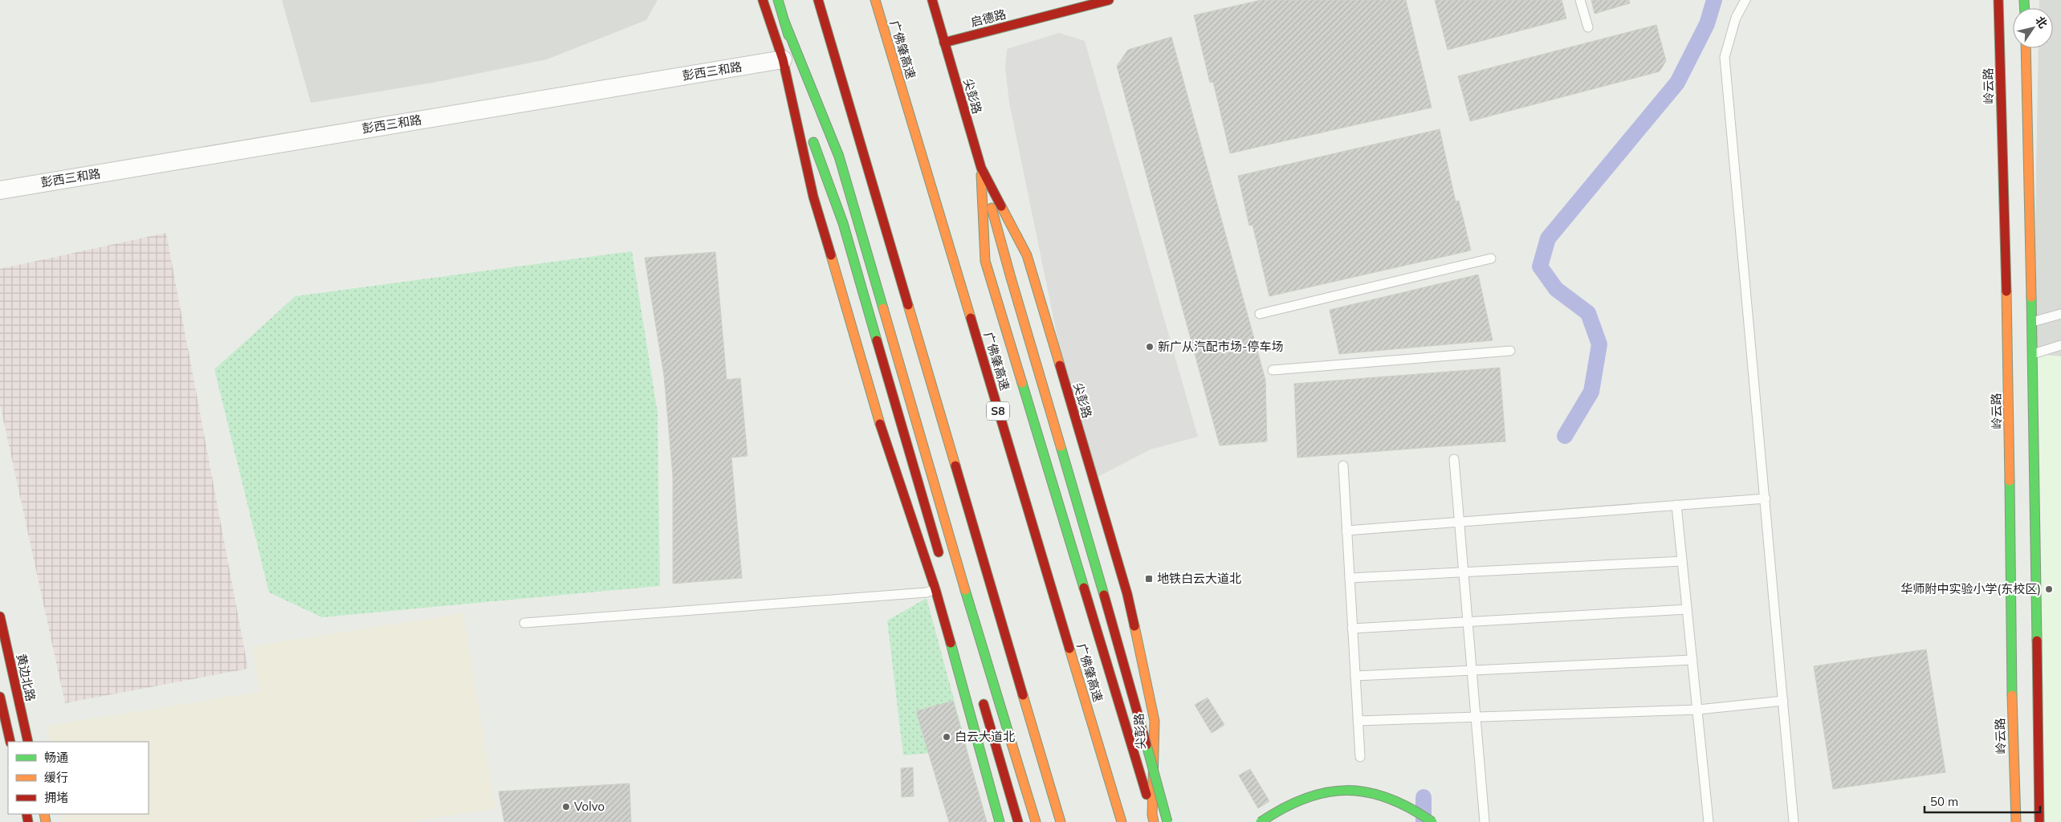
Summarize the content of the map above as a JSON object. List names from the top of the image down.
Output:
{
  "streets": {
    "main road": [
      "启德路",
      "广佛肇高速",
      "岭云路",
      "尖彭路",
      "S8",
      "黄边北路"
    ],
    "street": ["彭西三和路"]
  },
  "crossings": [
    ["启德路", "尖彭路"]
  ],
  "places": {
    "other": [
      "新广从汽配市场-停车场",
      "华师附中实验小学(东校区)",
      "白云大道北",
      "Volvo"
    ],
    "transit": ["地铁白云大道北"]
  },
  "legend": ["畅通", "缓行", "拥堵"],
  "scale_bar": "50 m",
  "north": "top right"
}
